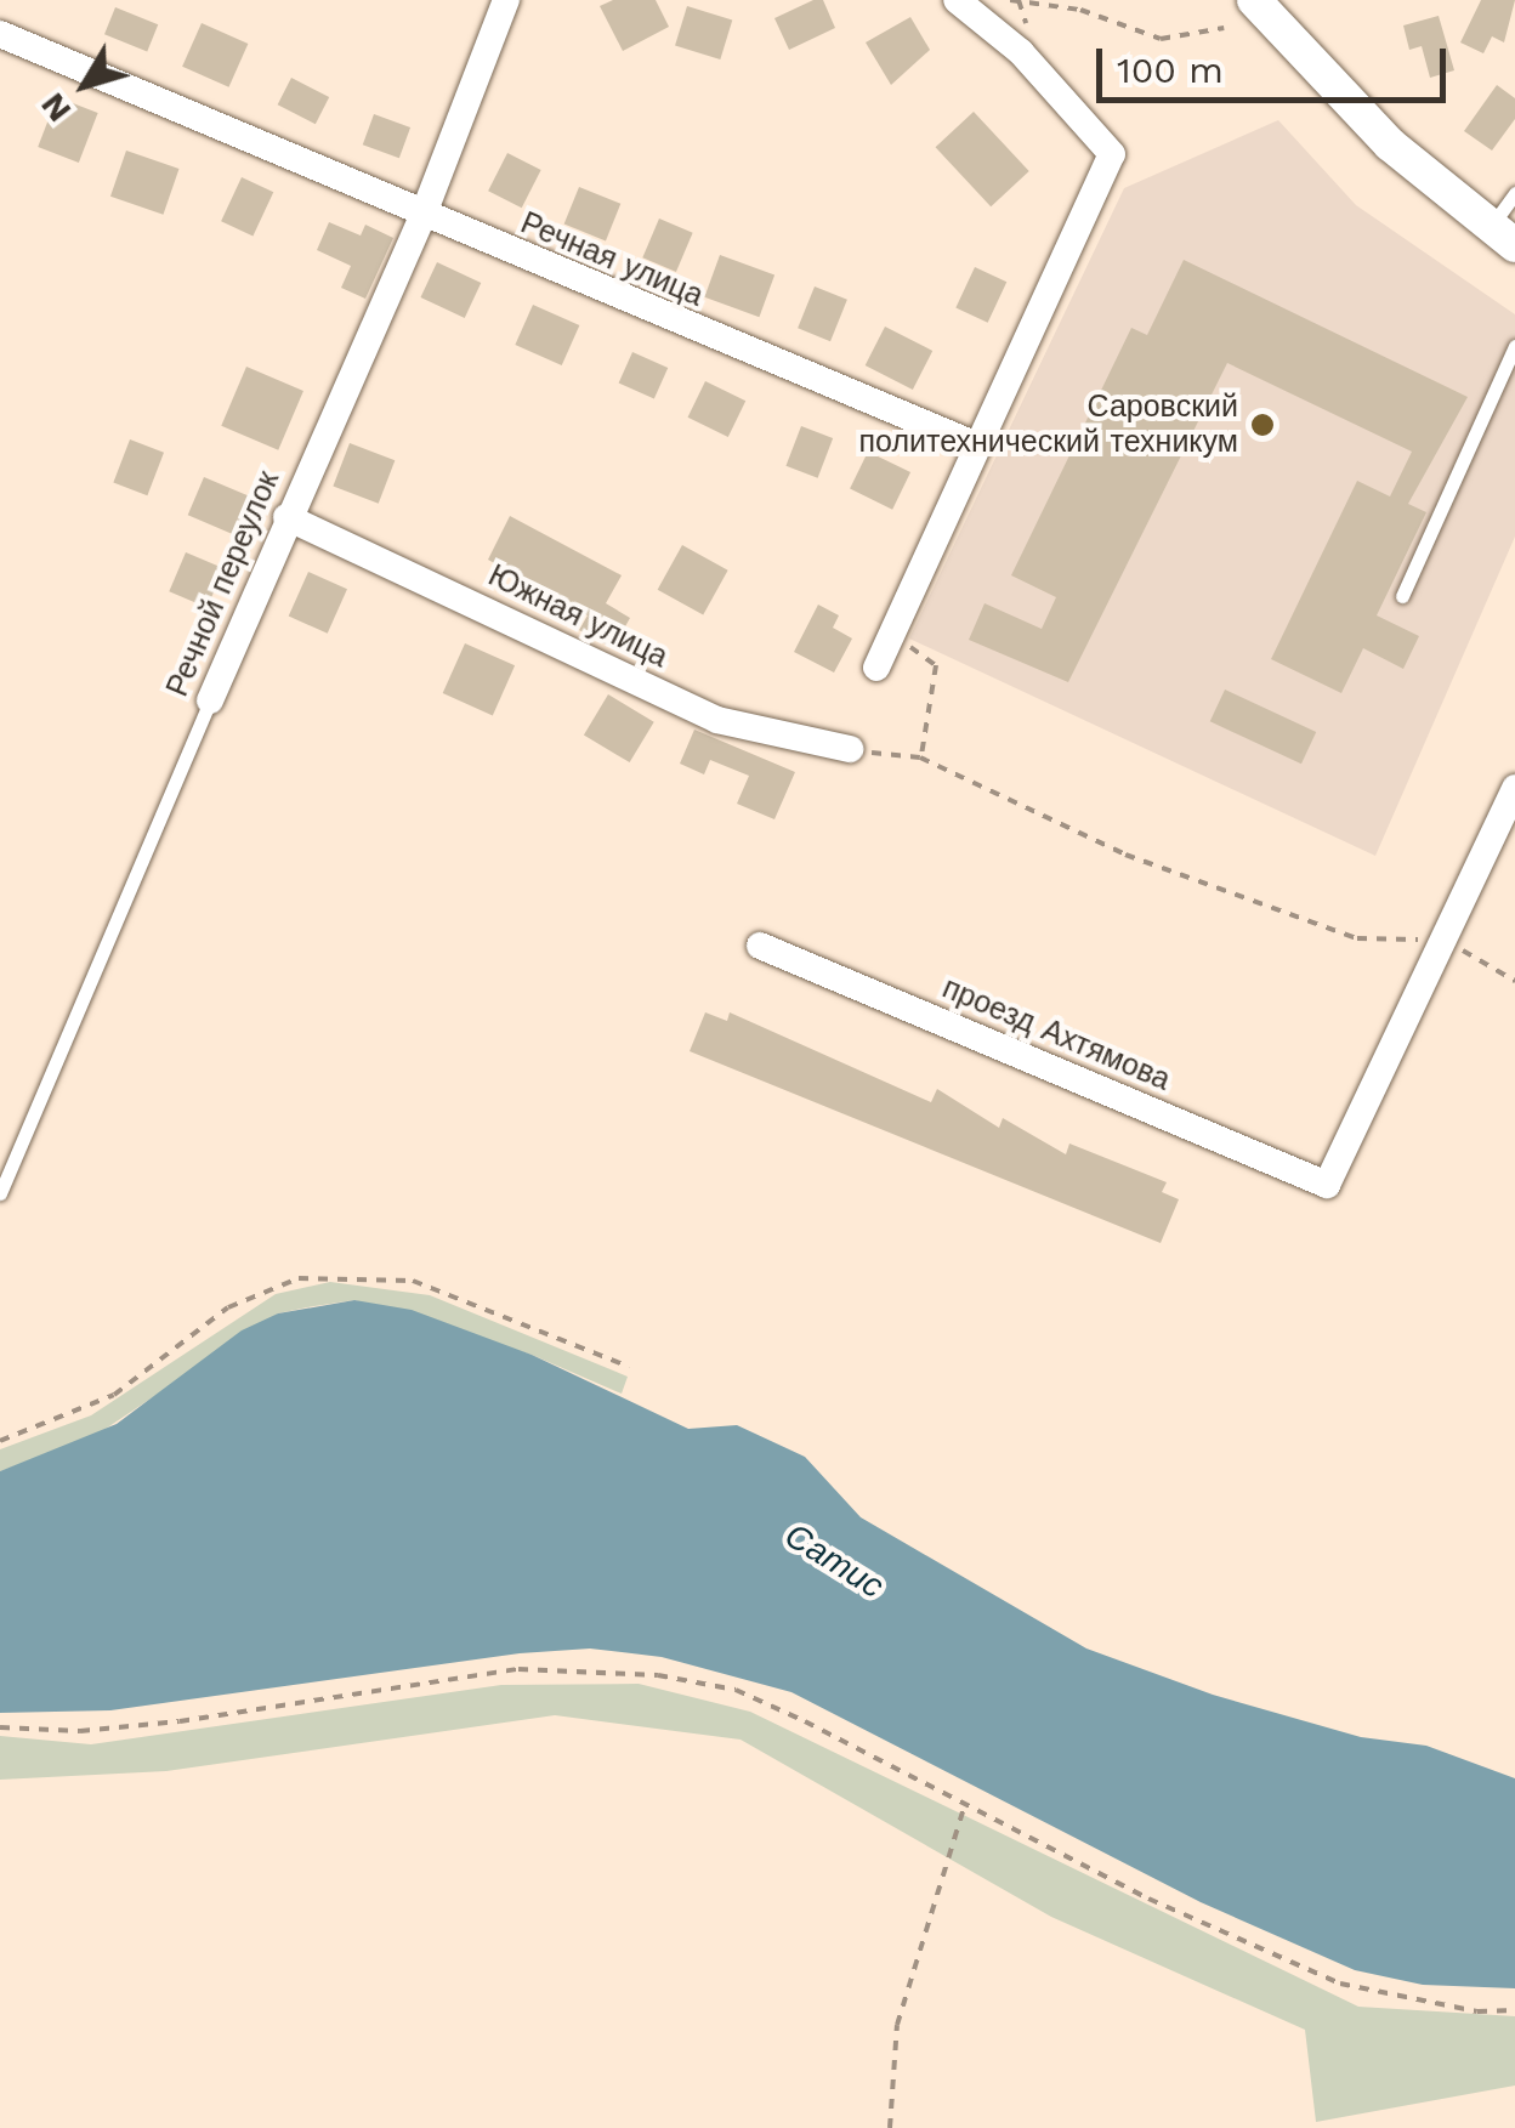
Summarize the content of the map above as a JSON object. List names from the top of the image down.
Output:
{
  "streets": {
    "street": [
      "Речная улица",
      "Речной переулок",
      "Южная улица",
      "проезд Ахтямова"
    ]
  },
  "crossings": [
    ["Речная улица", "Речной переулок"],
    ["Речной переулок", "Южная улица"]
  ],
  "water": ["Сатис"],
  "places": ["Саровский политехнический техникум"],
  "scale_bar": "100 m",
  "north": "bottom left"
}
